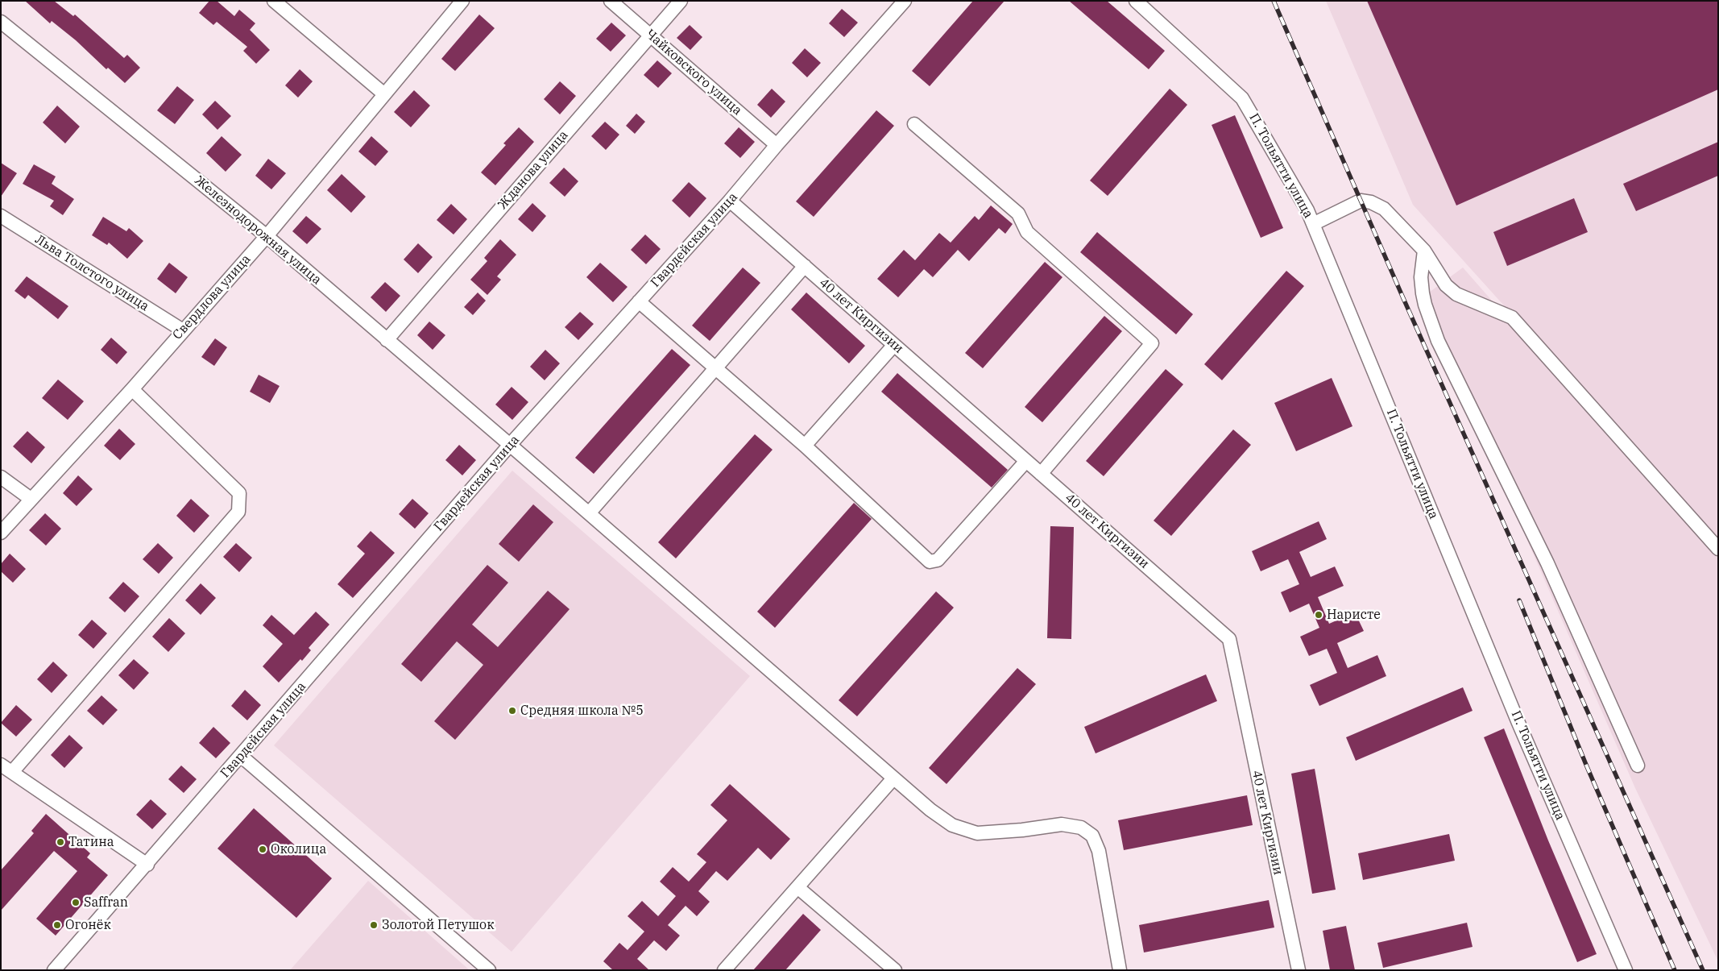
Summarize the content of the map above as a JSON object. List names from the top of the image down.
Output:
{
  "streets": {
    "street": [
      "Чайковского улица",
      "П. Тольятти улица",
      "Жданова улица",
      "Железнодорожная улица",
      "Гвардейская улица",
      "Льва Толстого улица",
      "Свердлова улица",
      "40 лет Киргизии"
    ]
  },
  "crossings": [
    ["Чайковского улица", "Жданова улица"],
    ["Чайковского улица", "Гвардейская улица"],
    ["Жданова улица", "Железнодорожная улица"],
    ["Железнодорожная улица", "Гвардейская улица"],
    ["Железнодорожная улица", "Свердлова улица"],
    ["Гвардейская улица", "40 лет Киргизии"],
    ["Льва Толстого улица", "Свердлова улица"]
  ],
  "places": [
    "Наристе",
    "Средняя школа №5",
    "Татина",
    "Околица",
    "Saffran",
    "Огонёк",
    "Золотой Петушок"
  ]
}
